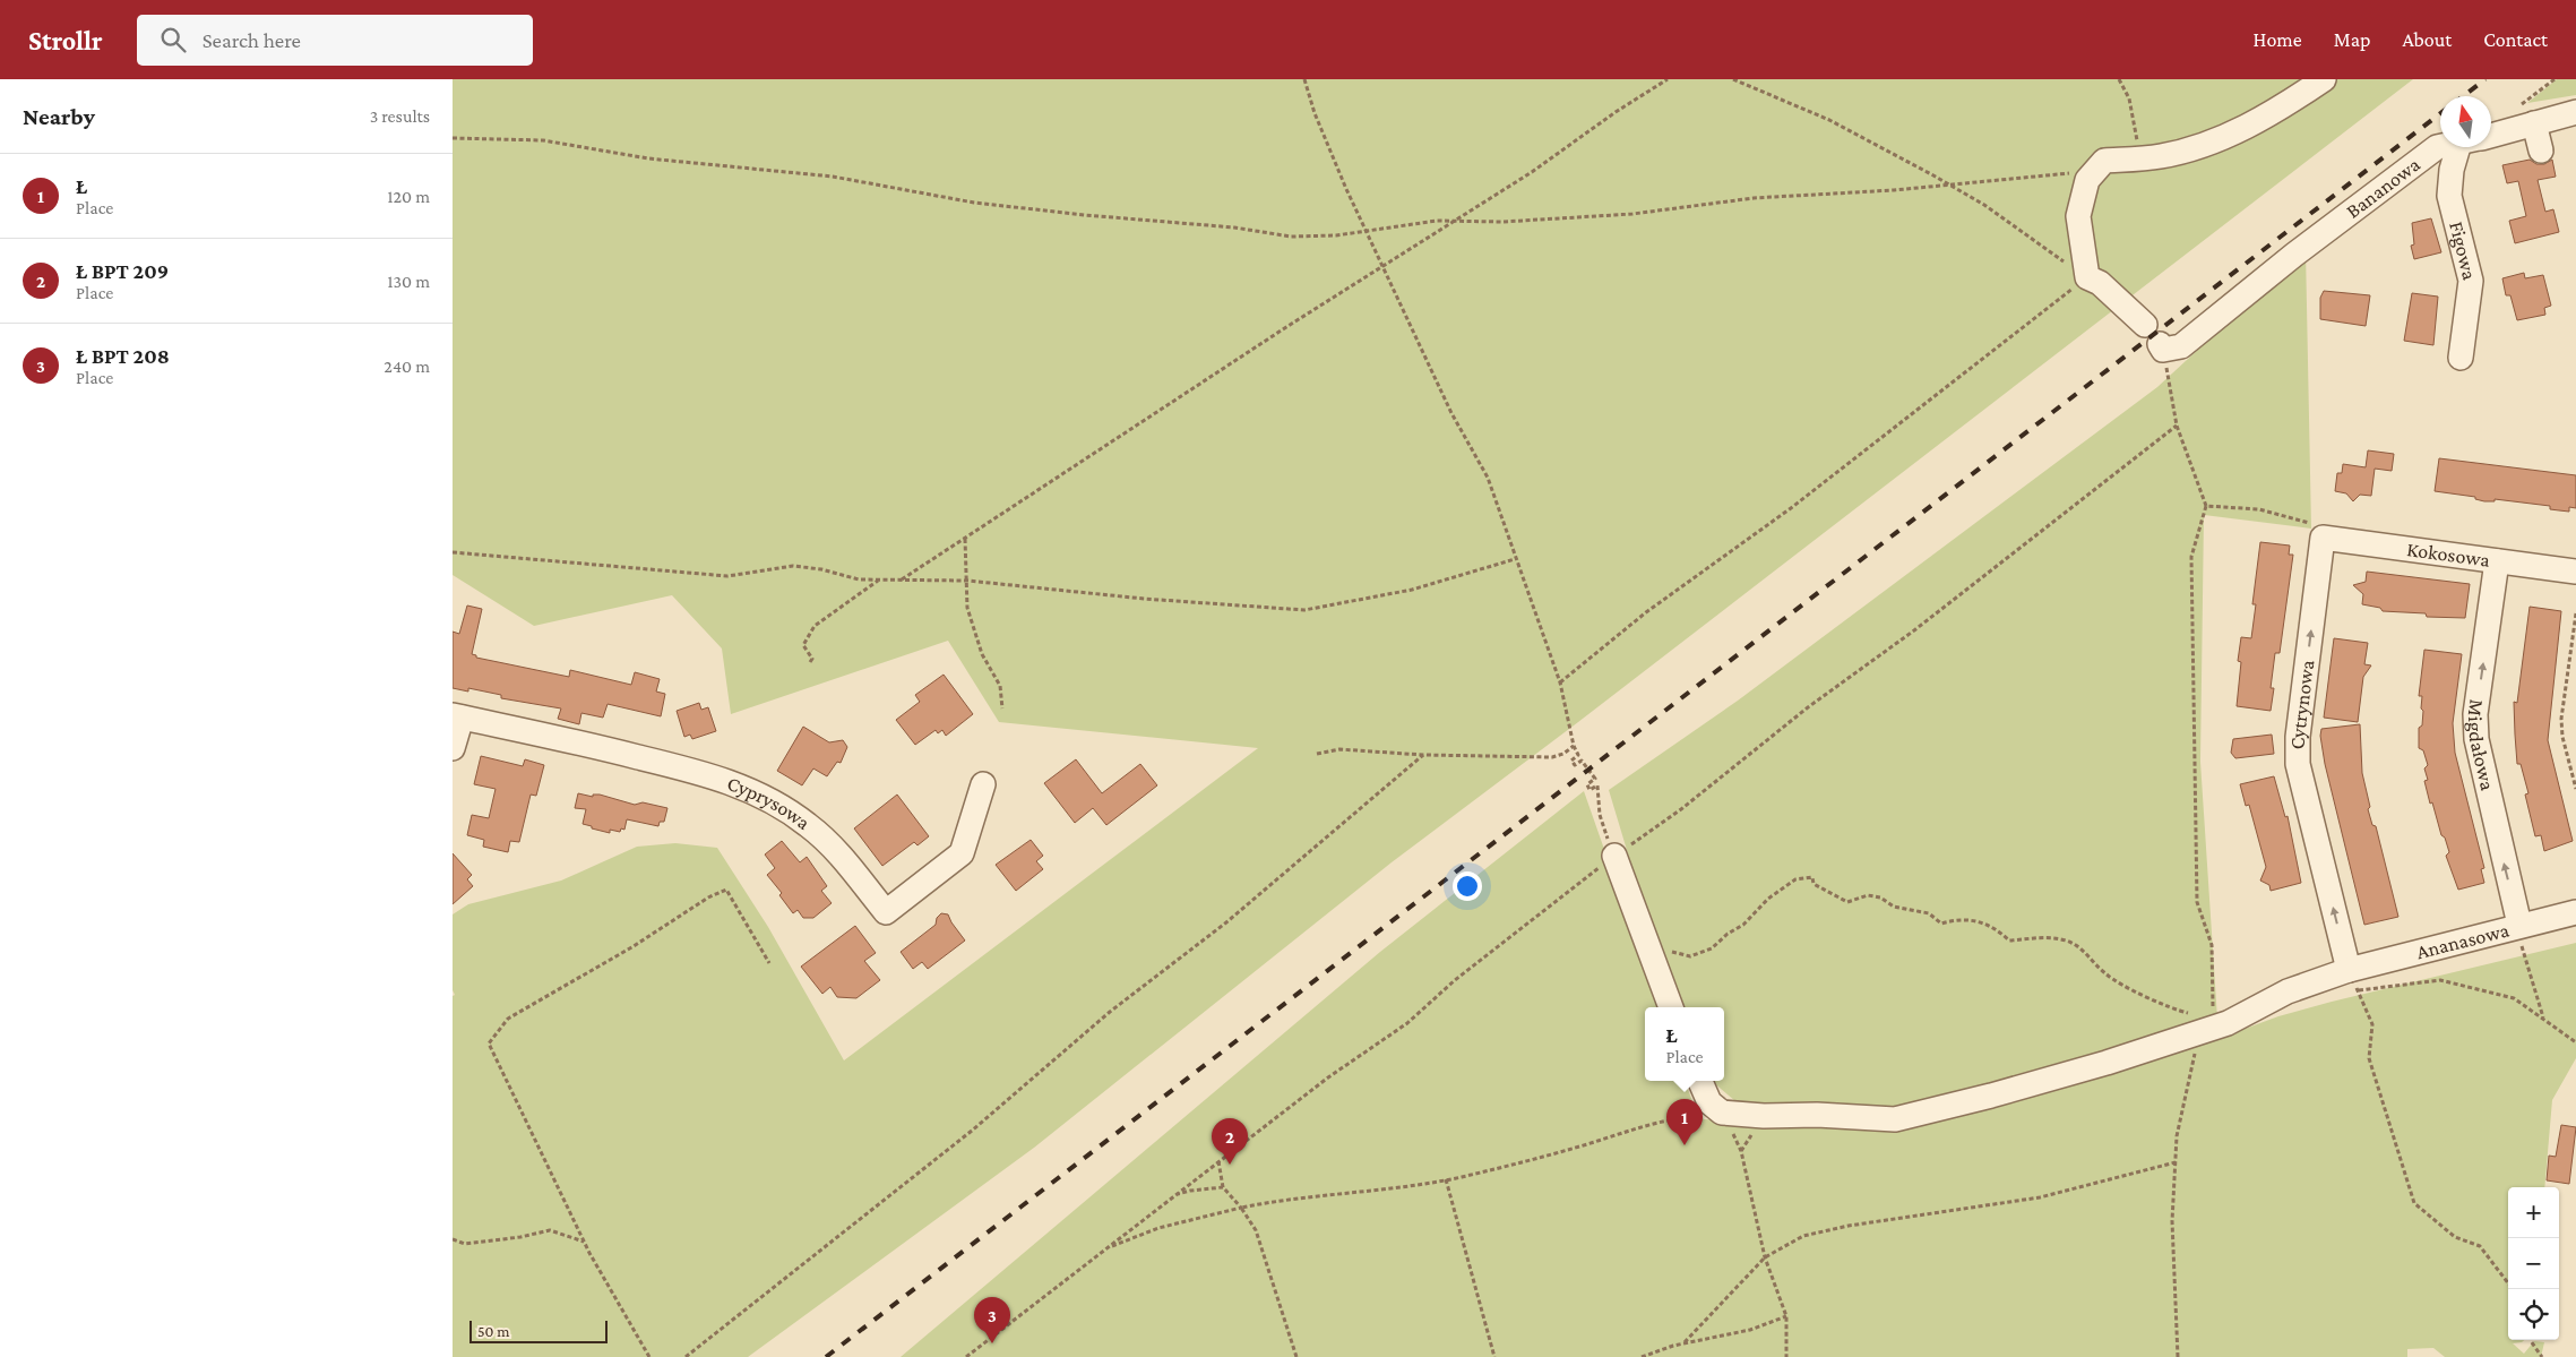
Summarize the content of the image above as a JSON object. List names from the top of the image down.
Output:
{
  "streets": {
    "street": [
      "Bananowa",
      "Figowa",
      "Kokosowa",
      "Cytrynowa",
      "Migdałowa",
      "Cyprysowa",
      "Ananasowa"
    ]
  },
  "crossings": [
    ["Kokosowa", "Cytrynowa"],
    ["Kokosowa", "Migdałowa"],
    ["Cytrynowa", "Ananasowa"],
    ["Migdałowa", "Ananasowa"]
  ],
  "one_way": ["Cytrynowa", "Migdałowa"],
  "scale_bar": "50 m",
  "north": "top",
  "page": {
    "header": "Strollr",
    "search": "Search here",
    "nav": [
      "Home",
      "Map",
      "About",
      "Contact"
    ],
    "heading": ["Nearby", "3 results"],
    "list": [
      {
        "mark": "1",
        "name": "Ł",
        "note": "Place",
        "value": "120 m"
      },
      {
        "mark": "2",
        "name": "Ł BPT 209",
        "note": "Place",
        "value": "130 m"
      },
      {
        "mark": "3",
        "name": "Ł BPT 208",
        "note": "Place",
        "value": "240 m"
      }
    ],
    "popup": ["Ł", "Place"],
    "pins": ["1", "2", "3"],
    "map_buttons": ["+", "−"],
    "scale": "50 m"
  }
}
